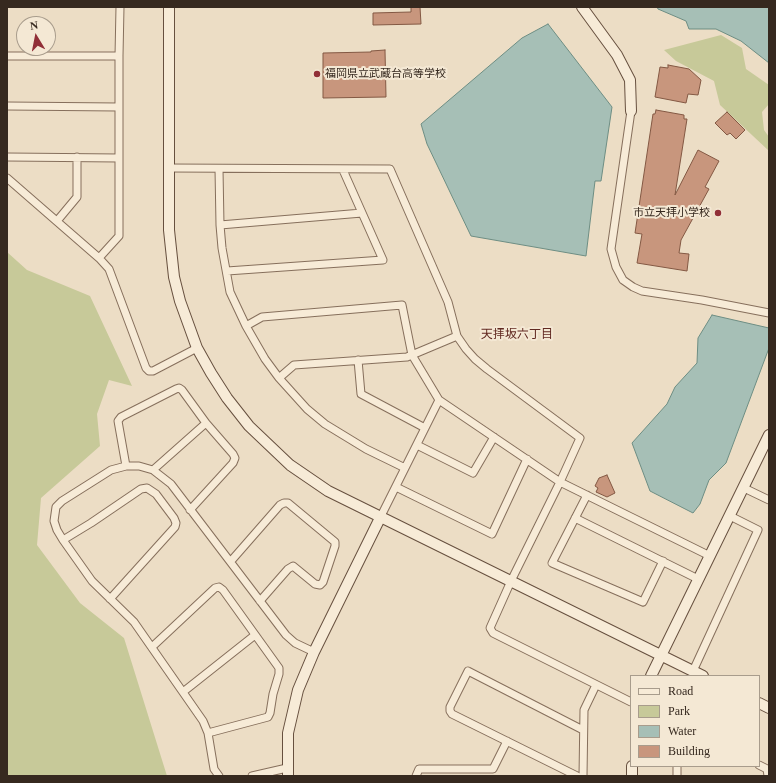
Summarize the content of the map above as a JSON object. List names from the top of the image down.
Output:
{
  "districts": ["天拝坂六丁目"],
  "places": ["福岡県立武蔵台高等学校", "市立天拝小学校"],
  "legend": [
    "Road",
    "Park",
    "Water",
    "Building"
  ],
  "north": "top"
}
